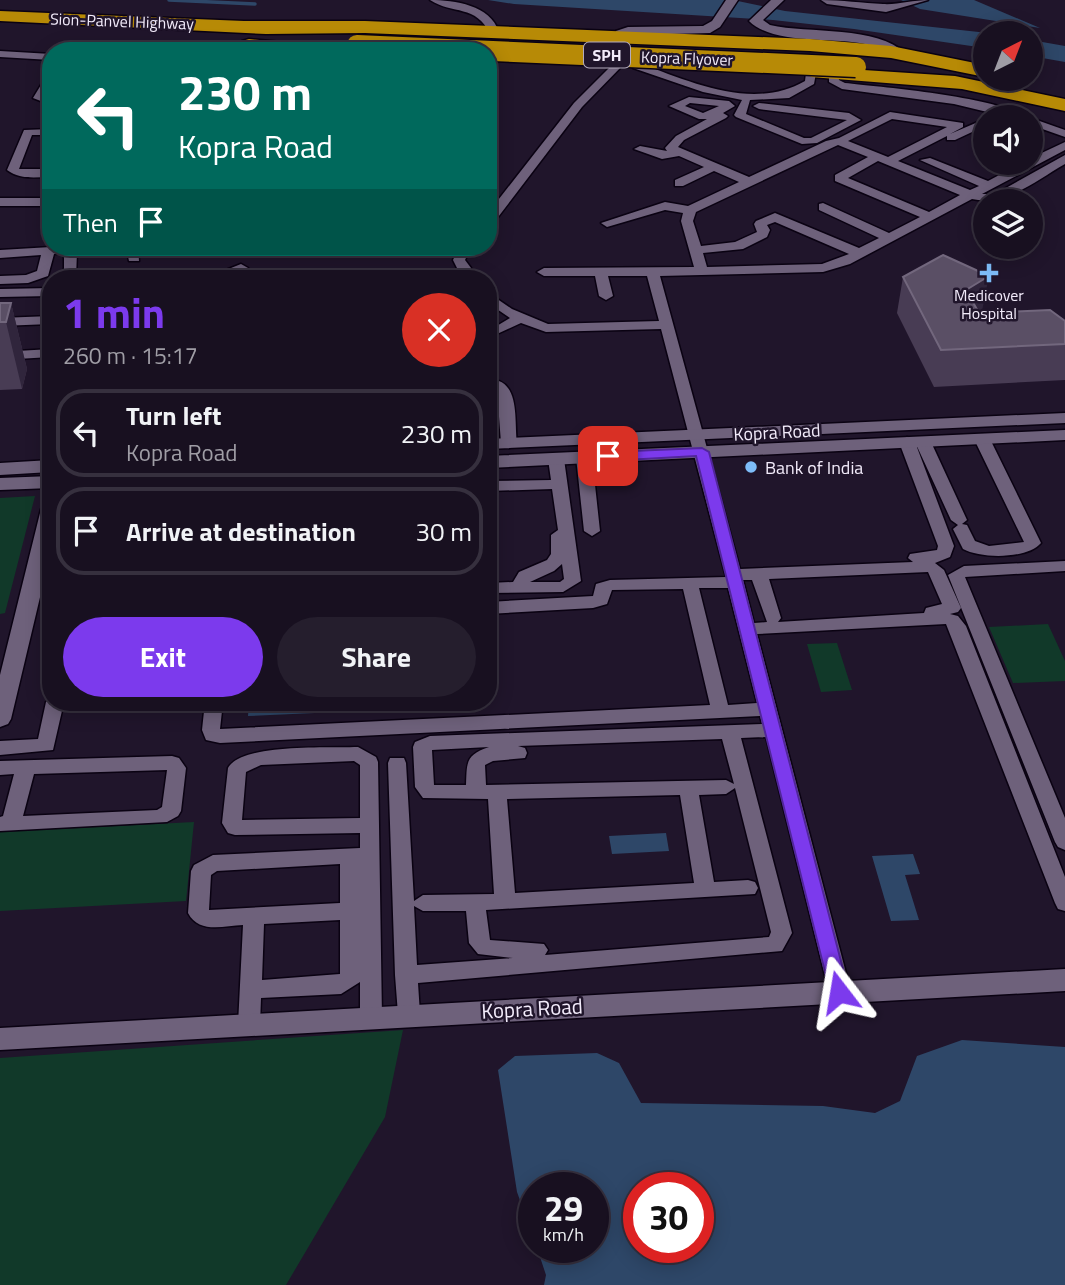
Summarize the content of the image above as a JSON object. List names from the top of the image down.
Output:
{
  "streets": {
    "highway": ["Sion-Panvel Highway", "SPH", "Kopra Flyover"],
    "street": ["Kopra Road"]
  },
  "crossings": [
    ["Sion-Panvel Highway", "Kopra Flyover"]
  ],
  "places": {
    "health": ["Medicover Hospital"],
    "other": ["Bank of India"]
  },
  "north": "top right",
  "page": {
    "turn": ["230 m", "Kopra Road"],
    "then": "Then",
    "heading": ["1 min", "260 m · 15:17"],
    "list": [
      {
        "name": "Turn left",
        "note": "Kopra Road",
        "value": "230 m"
      },
      {
        "name": "Arrive at destination",
        "value": "30 m"
      }
    ],
    "buttons": ["Exit", "Share"],
    "speed": "29 km/h",
    "limit": "30"
  }
}
